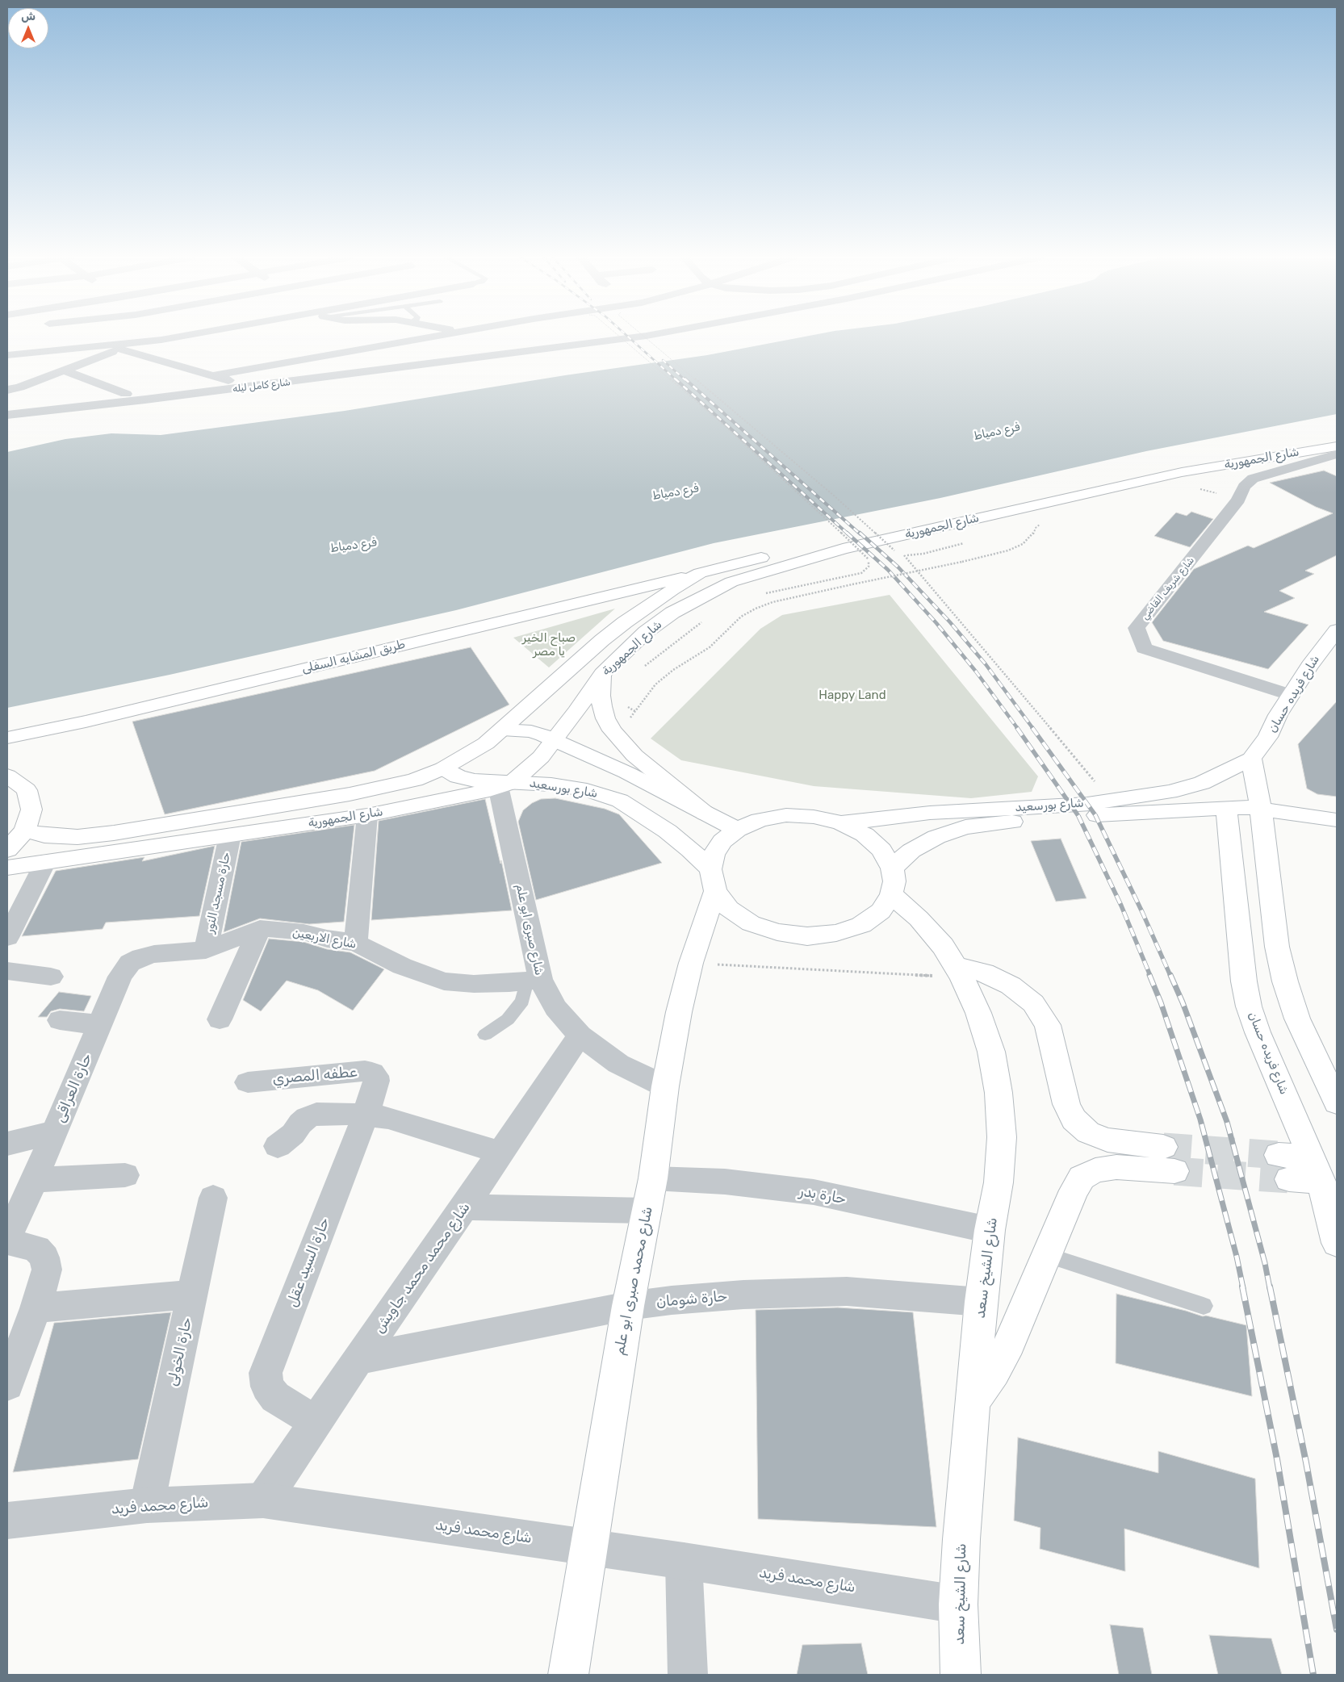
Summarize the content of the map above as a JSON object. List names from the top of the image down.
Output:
{
  "streets": {
    "main road": [
      "شارع الجمهورية",
      "طريق المشايه السفلى",
      "شارع فريده حسان",
      "شارع بورسعيد",
      "شارع الشيخ سعد",
      "شارع محمد صبرى ابو علم"
    ],
    "street": [
      "شارع كامل ليله",
      "شارع شريف القاضي",
      "حارة مسجد النور",
      "شارع صبرى ابو علم",
      "شارع الاربعين",
      "عطفه المصري",
      "حارة العراقى",
      "حارة بدر",
      "حارة السيد عقل",
      "شارع محمد محمد جاويش",
      "حارة شومان",
      "حارة الخولى",
      "شارع محمد فريد"
    ]
  },
  "crossings": [
    ["شارع الجمهورية", "طريق المشايه السفلى"],
    ["شارع الجمهورية", "شارع بورسعيد"],
    ["شارع الجمهورية", "حارة مسجد النور"],
    ["شارع الجمهورية", "شارع صبرى ابو علم"],
    ["شارع شريف القاضي", "شارع فريده حسان"],
    ["شارع فريده حسان", "شارع بورسعيد"],
    ["شارع بورسعيد", "شارع صبرى ابو علم"],
    ["شارع بورسعيد", "شارع الشيخ سعد"],
    ["شارع بورسعيد", "شارع محمد صبرى ابو علم"],
    ["حارة مسجد النور", "شارع الاربعين"],
    ["شارع صبرى ابو علم", "شارع الاربعين"],
    ["شارع صبرى ابو علم", "شارع محمد محمد جاويش"],
    ["شارع صبرى ابو علم", "شارع محمد صبرى ابو علم"],
    ["شارع الاربعين", "حارة العراقى"],
    ["عطفه المصري", "حارة السيد عقل"],
    ["حارة بدر", "شارع الشيخ سعد"],
    ["حارة بدر", "شارع محمد صبرى ابو علم"],
    ["حارة السيد عقل", "شارع محمد محمد جاويش"],
    ["شارع محمد محمد جاويش", "حارة شومان"],
    ["شارع محمد محمد جاويش", "شارع محمد فريد"],
    ["شارع الشيخ سعد", "شارع محمد صبرى ابو علم"],
    ["شارع الشيخ سعد", "حارة شومان"],
    ["شارع الشيخ سعد", "شارع محمد فريد"],
    ["شارع محمد صبرى ابو علم", "حارة شومان"],
    ["شارع محمد صبرى ابو علم", "شارع محمد فريد"],
    ["حارة الخولى", "شارع محمد فريد"]
  ],
  "water": ["فرع دمياط"],
  "parks": ["صباح الخير يا مصر", "Happy Land"],
  "north": "top"
}
